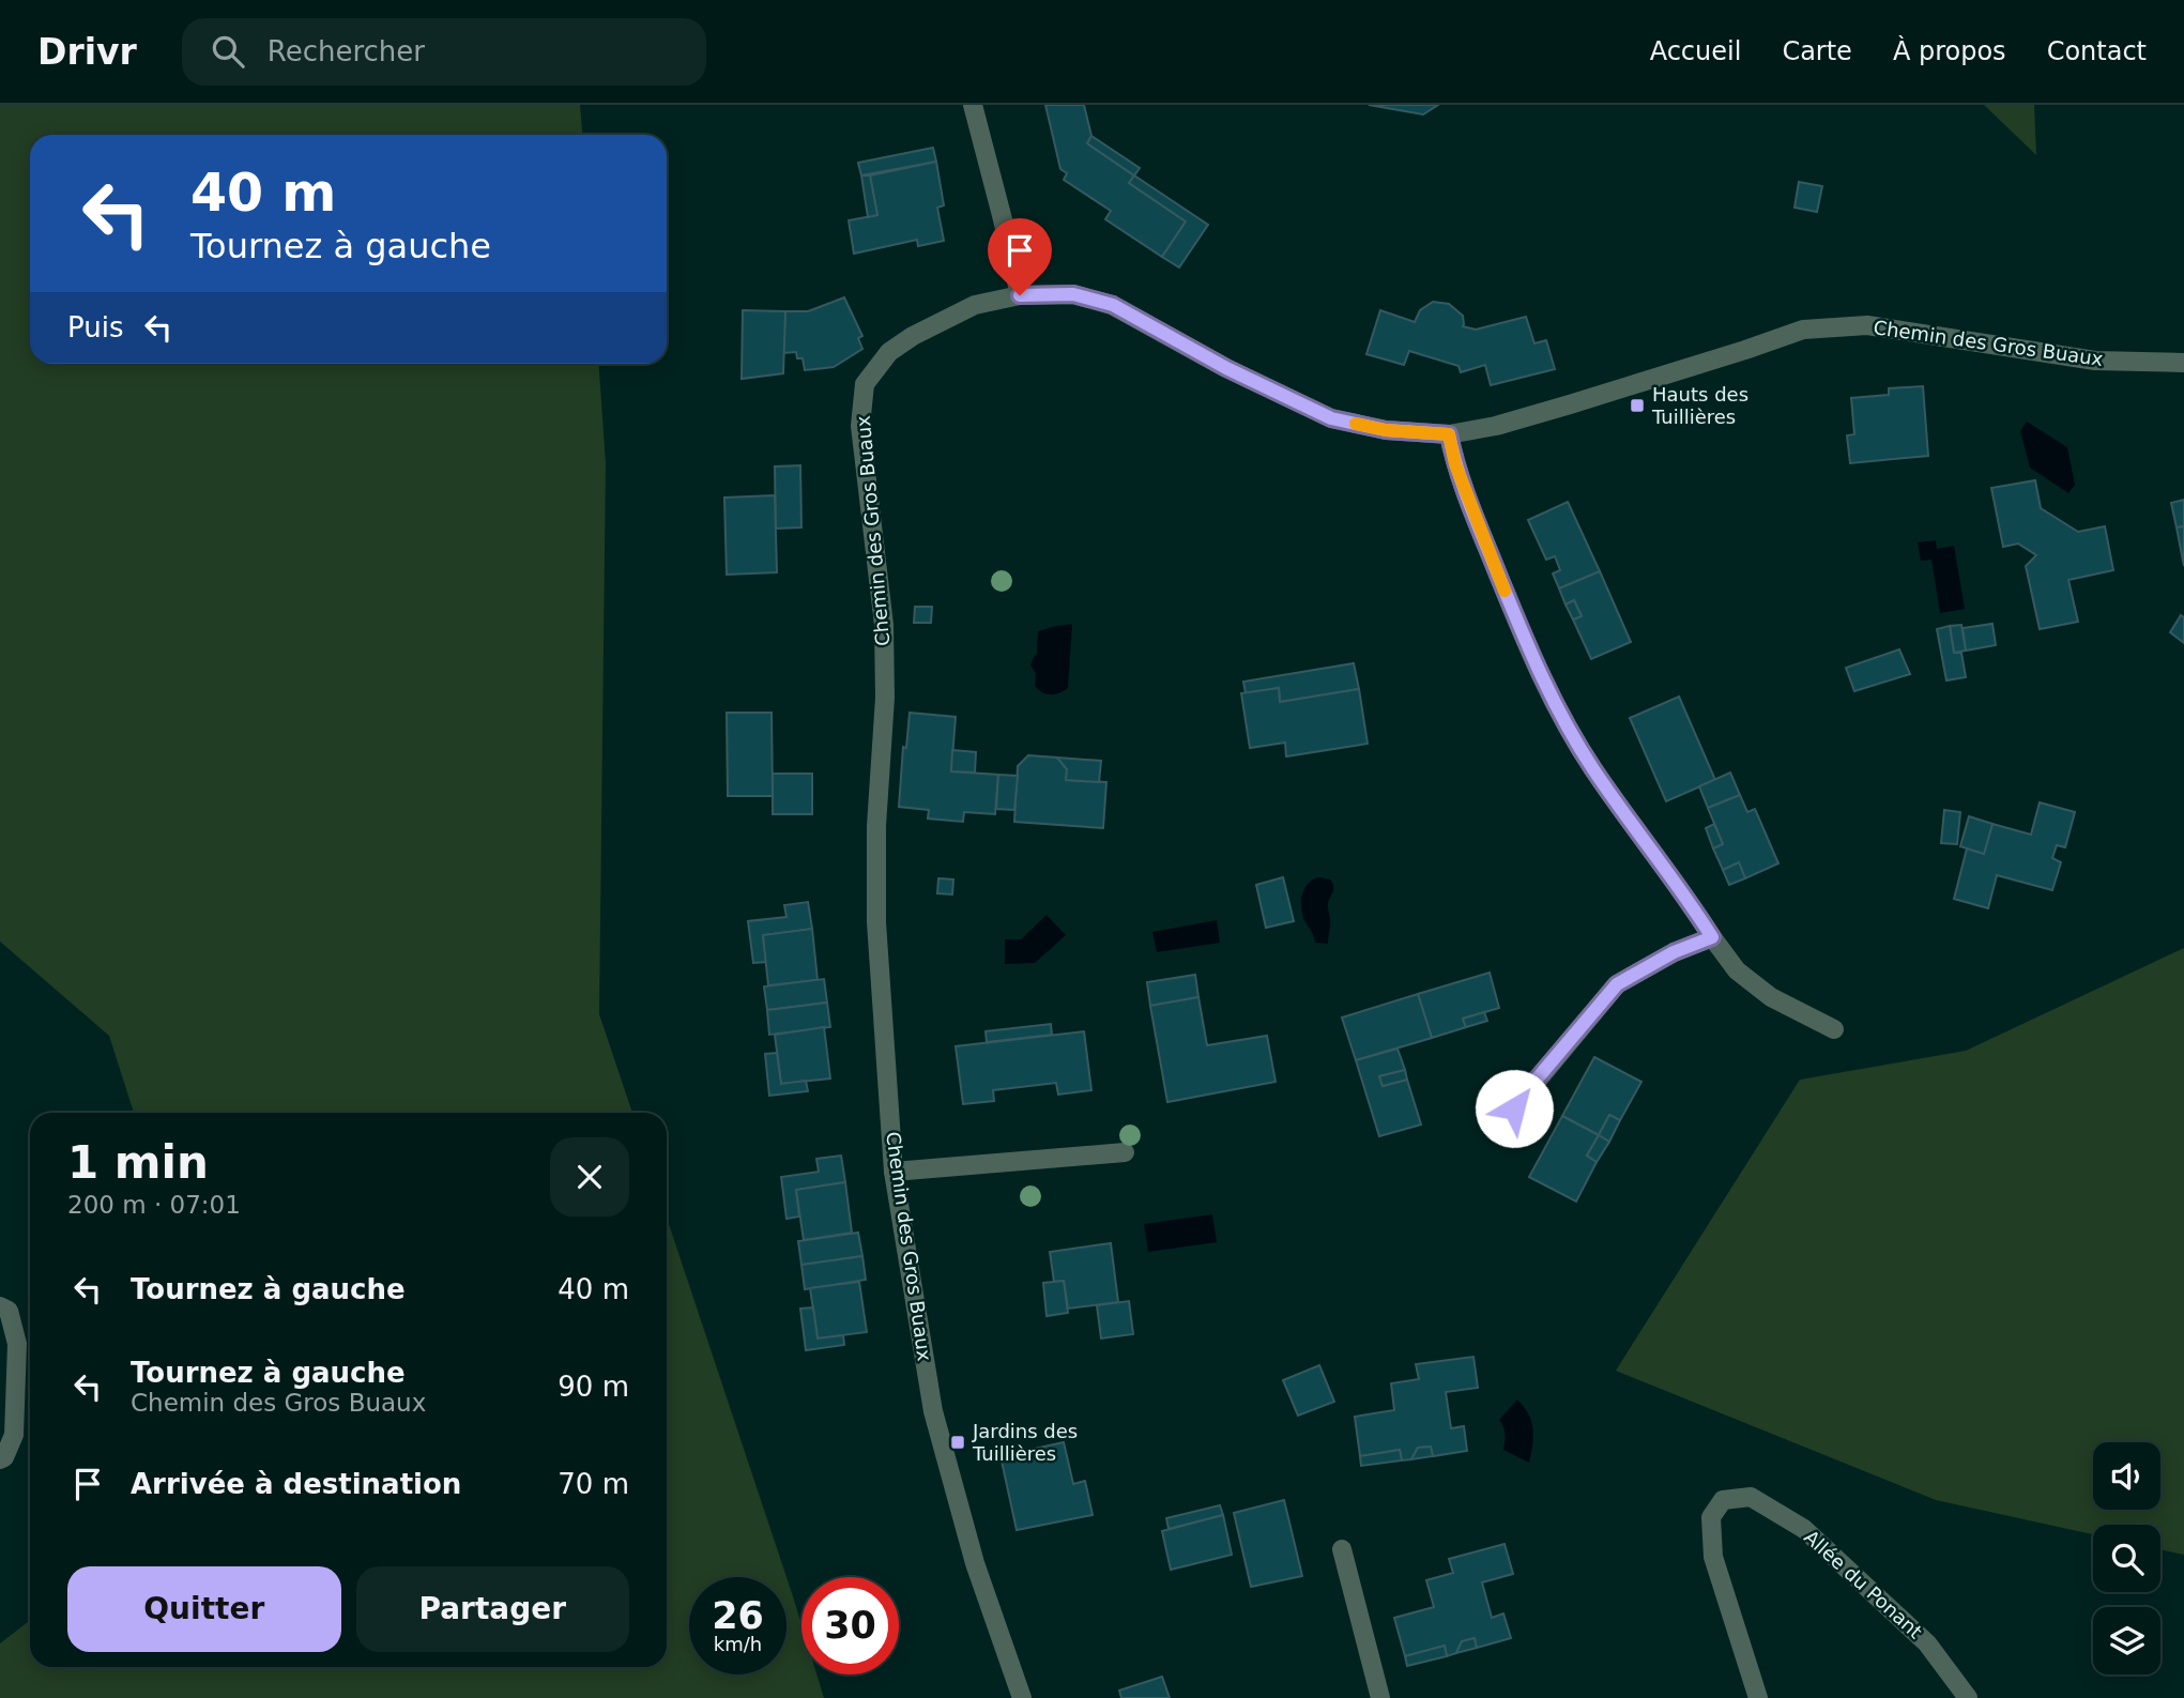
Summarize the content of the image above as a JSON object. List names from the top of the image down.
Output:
{
  "streets": {
    "street": ["Chemin des Gros Buaux", "Allée du Ponant"]
  },
  "places": {
    "transit": ["Hauts des Tuillières", "Jardins des Tuillières"]
  },
  "page": {
    "header": "Drivr",
    "search": "Rechercher",
    "nav": [
      "Accueil",
      "Carte",
      "À propos",
      "Contact"
    ],
    "turn": ["40 m", "Tournez à gauche"],
    "then": "Puis",
    "heading": ["1 min", "200 m · 07:01"],
    "list": [
      {
        "name": "Tournez à gauche",
        "value": "40 m"
      },
      {
        "name": "Tournez à gauche",
        "note": "Chemin des Gros Buaux",
        "value": "90 m"
      },
      {
        "name": "Arrivée à destination",
        "value": "70 m"
      }
    ],
    "buttons": ["Quitter", "Partager"],
    "speed": "26 km/h",
    "limit": "30"
  }
}
